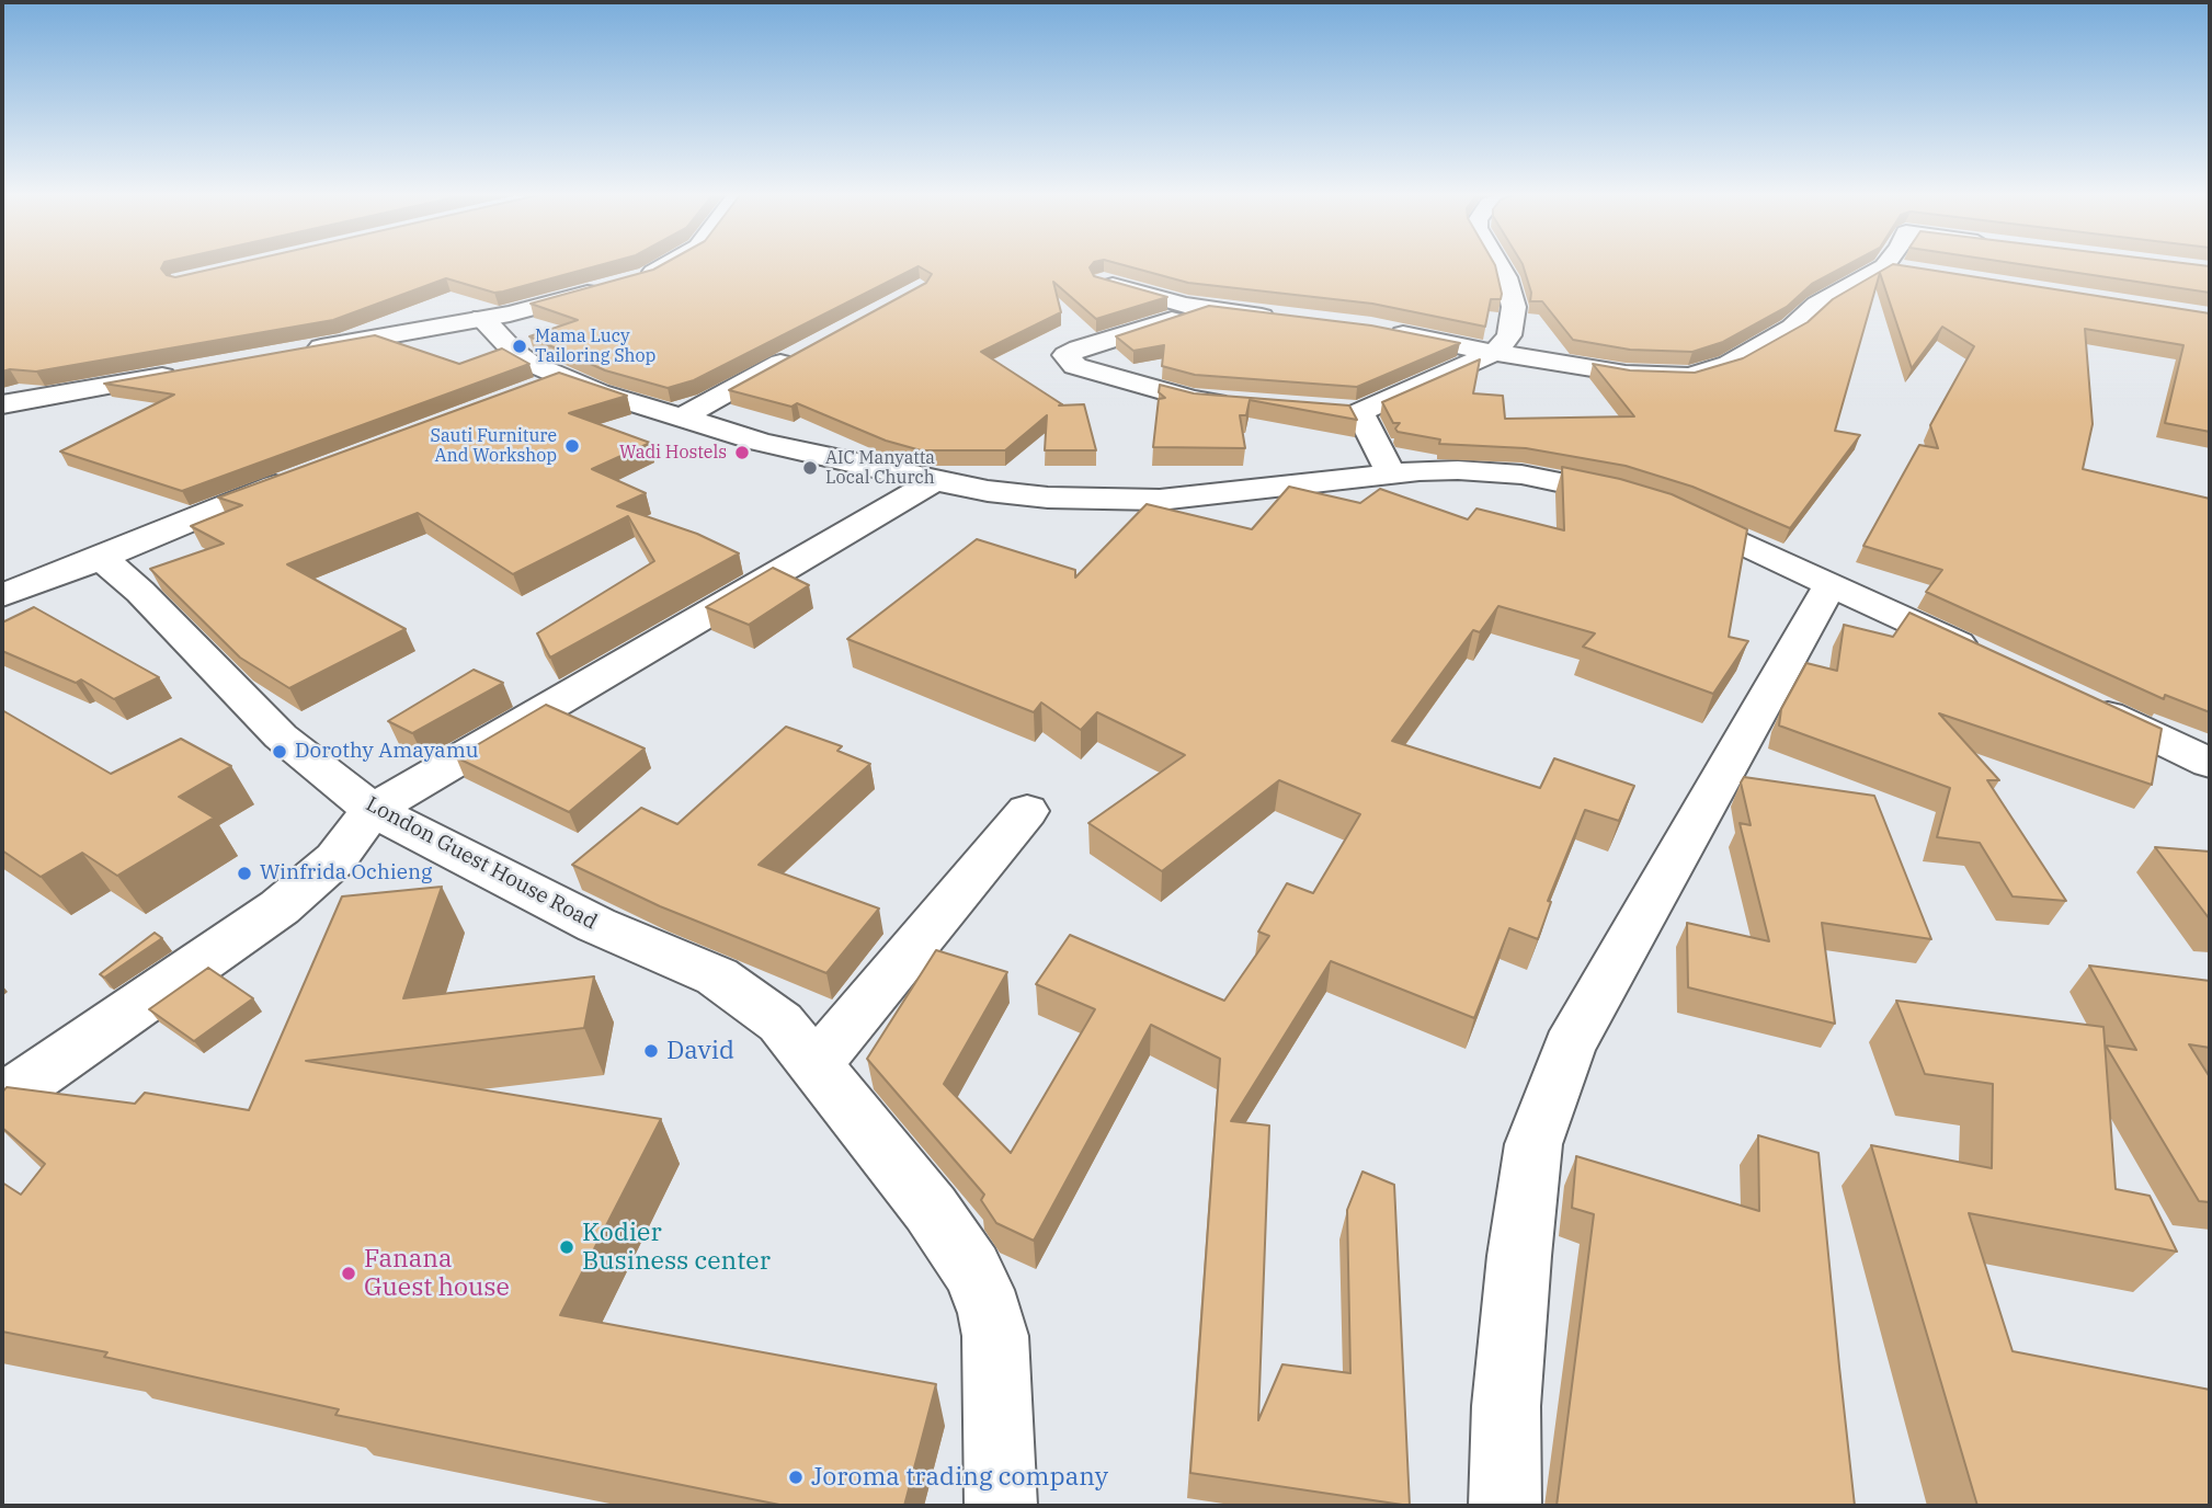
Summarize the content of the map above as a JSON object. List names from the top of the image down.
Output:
{
  "streets": {
    "street": ["London Guest House Road"]
  },
  "places": [
    "Mama Lucy Tailoring Shop",
    "Sauti Furniture And Workshop",
    "Wadi Hostels",
    "AIC Manyatta Local Church",
    "Dorothy Amayamu",
    "Winfrida Ochieng",
    "David",
    "Kodier Business center",
    "Fanana Guest house",
    "Joroma trading company"
  ]
}
